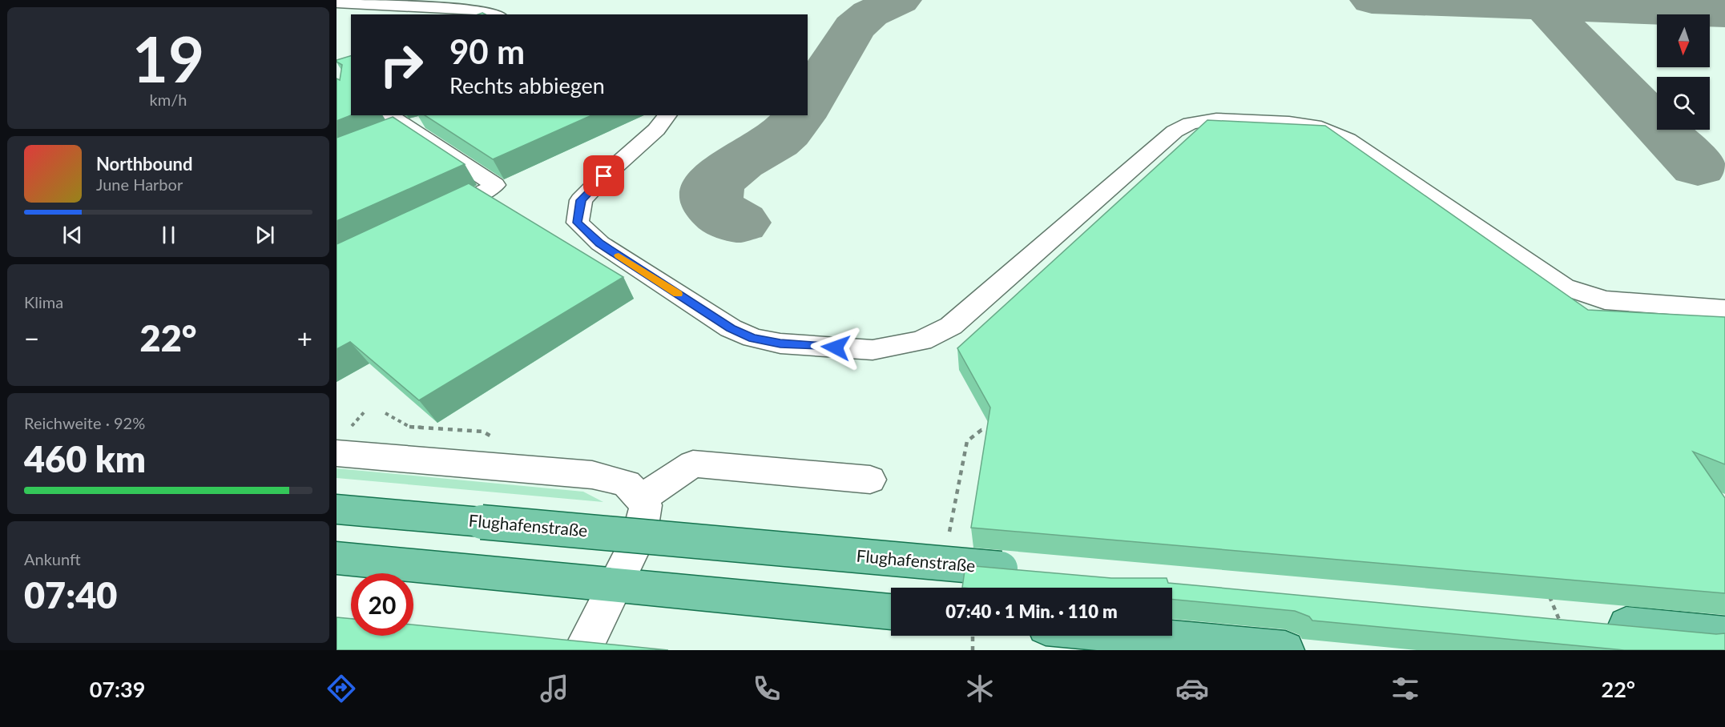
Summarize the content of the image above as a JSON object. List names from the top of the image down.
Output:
{
  "streets": {
    "main road": ["Flughafenstraße"]
  },
  "north": "bottom",
  "page": {
    "tile": [
      ["19", "km/h"],
      "Klima",
      ["Reichweite · 92%", "460 km"],
      ["Ankunft", "07:40"]
    ],
    "turn": ["90 m", "Rechts abbiegen"],
    "song": ["Northbound", "June Harbor"],
    "heat": ["−", "22°", "+"],
    "limit": "20",
    "trip": "07:40 · 1 Min. · 110 m",
    "tabs": ["07:39", "22°"]
  }
}
